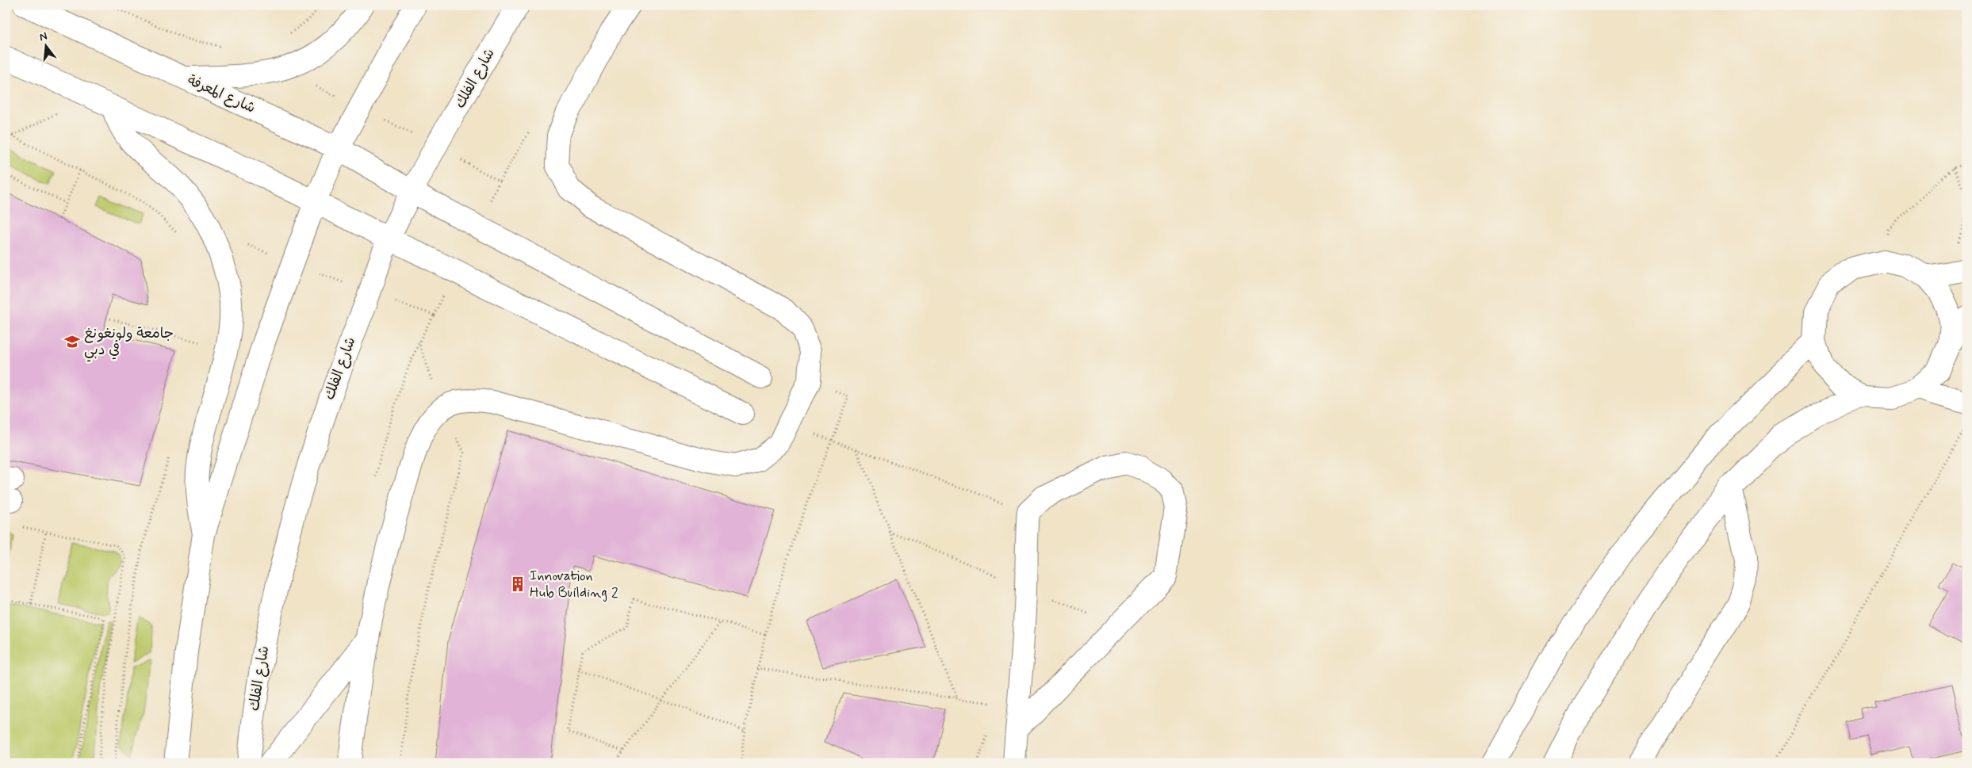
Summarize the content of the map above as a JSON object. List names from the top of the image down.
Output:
{
  "streets": {
    "street": ["شارع الفلك", "شارع المعرفة"]
  },
  "crossings": [
    ["شارع الفلك", "شارع المعرفة"]
  ],
  "places": {
    "school or university": ["جامعة ولونغونغ في دبي"],
    "building": ["Innovation Hub Building 2"]
  },
  "north": "top"
}
